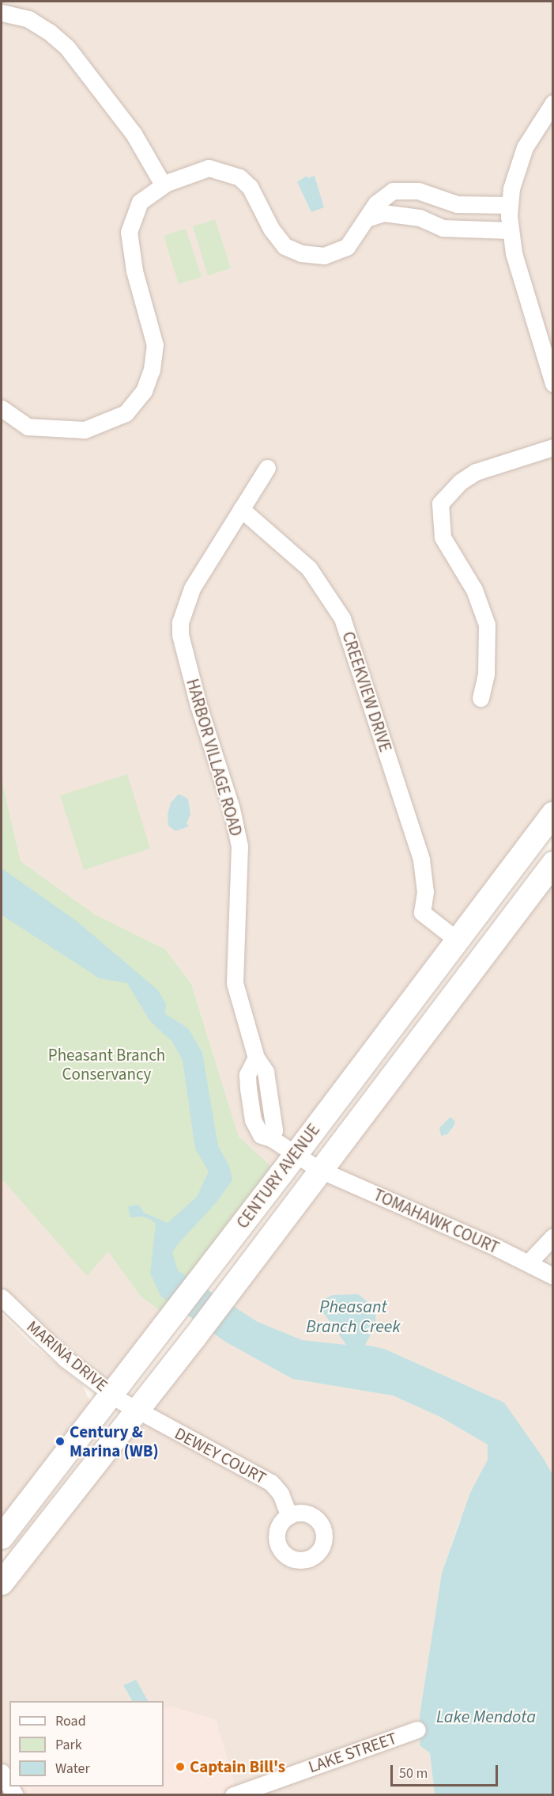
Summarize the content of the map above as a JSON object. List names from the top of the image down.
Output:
{
  "streets": {
    "main road": ["CENTURY AVENUE"],
    "street": [
      "CREEKVIEW DRIVE",
      "HARBOR VILLAGE ROAD",
      "TOMAHAWK COURT",
      "MARINA DRIVE",
      "DEWEY COURT",
      "LAKE STREET"
    ]
  },
  "crossings": [
    ["CREEKVIEW DRIVE", "HARBOR VILLAGE ROAD"],
    ["CREEKVIEW DRIVE", "CENTURY AVENUE"],
    ["HARBOR VILLAGE ROAD", "CENTURY AVENUE"],
    ["HARBOR VILLAGE ROAD", "TOMAHAWK COURT"],
    ["CENTURY AVENUE", "TOMAHAWK COURT"],
    ["CENTURY AVENUE", "MARINA DRIVE"],
    ["CENTURY AVENUE", "DEWEY COURT"],
    ["MARINA DRIVE", "DEWEY COURT"]
  ],
  "water": ["Pheasant Branch Creek", "Lake Mendota"],
  "parks": ["Pheasant Branch Conservancy"],
  "places": ["Century & Marina (WB)", "Captain Bill's"],
  "legend": ["Road", "Park", "Water"],
  "scale_bar": "50 m"
}
